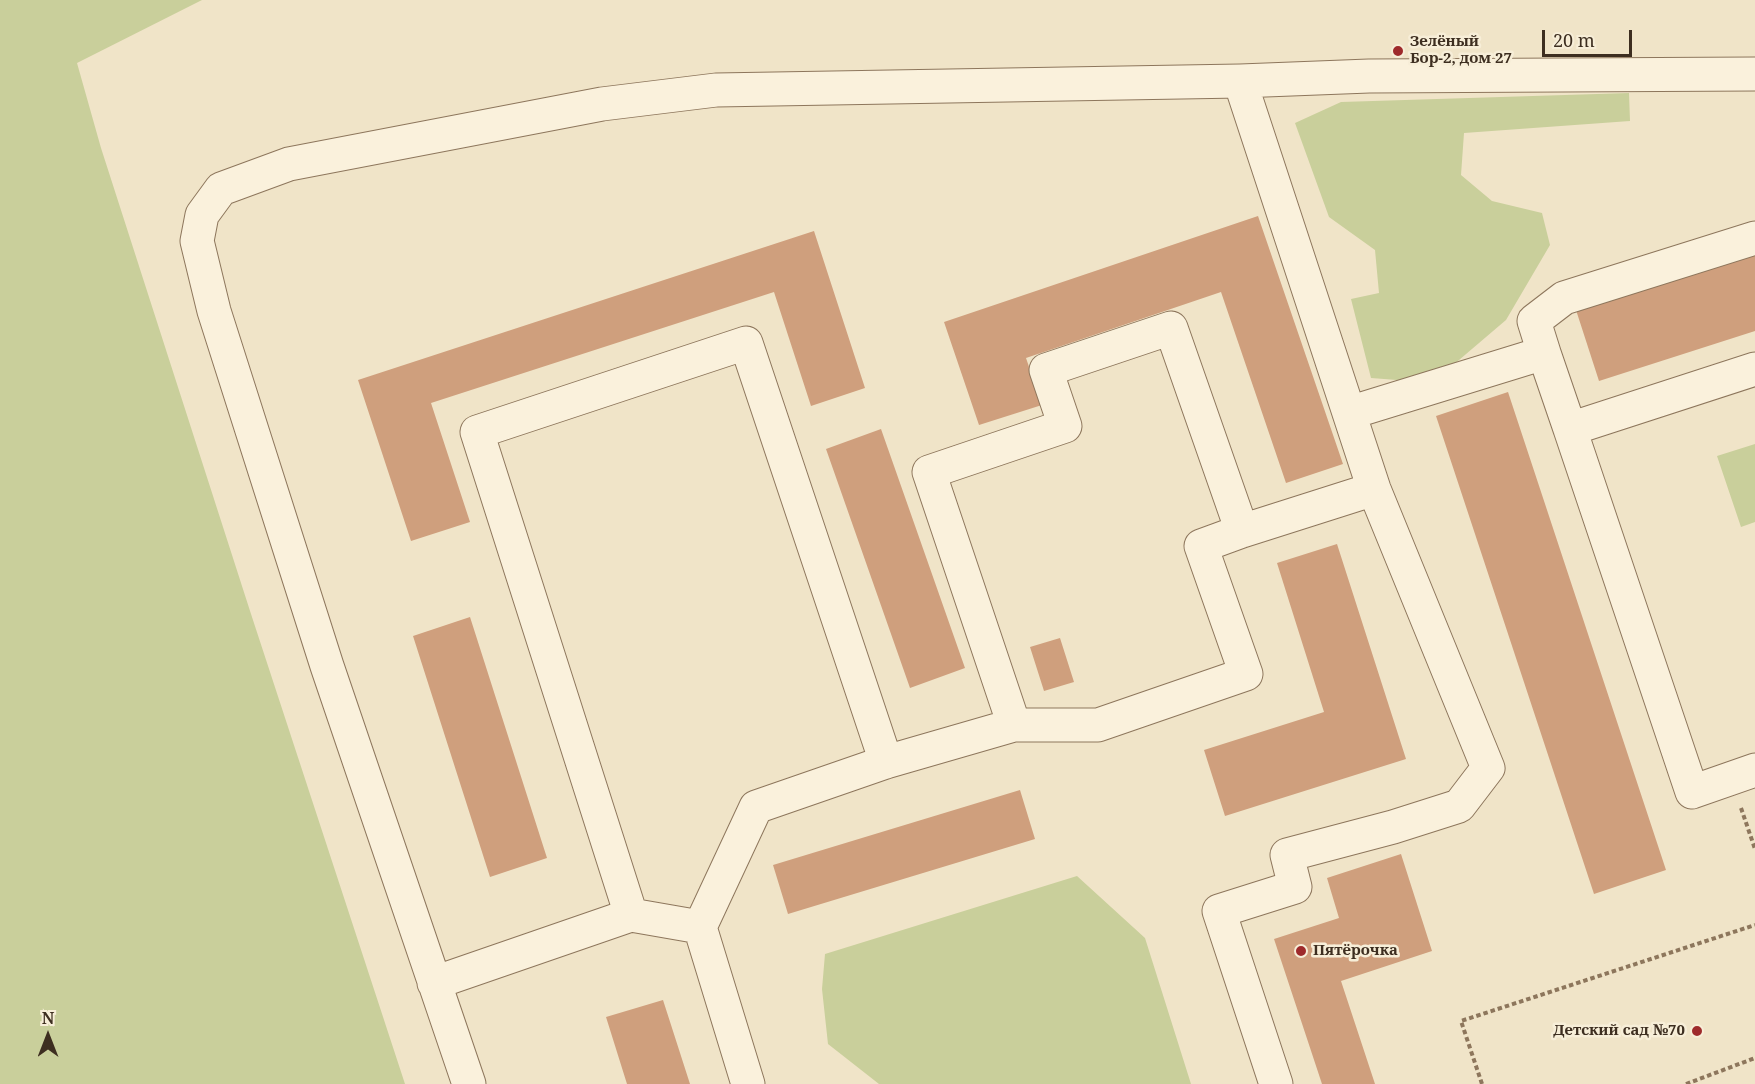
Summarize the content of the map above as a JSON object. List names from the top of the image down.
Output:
{
  "places": ["Зелёный Бор-2, дом 27", "Пятёрочка", "Детский сад №70"],
  "scale_bar": "20 m",
  "north": "top"
}
